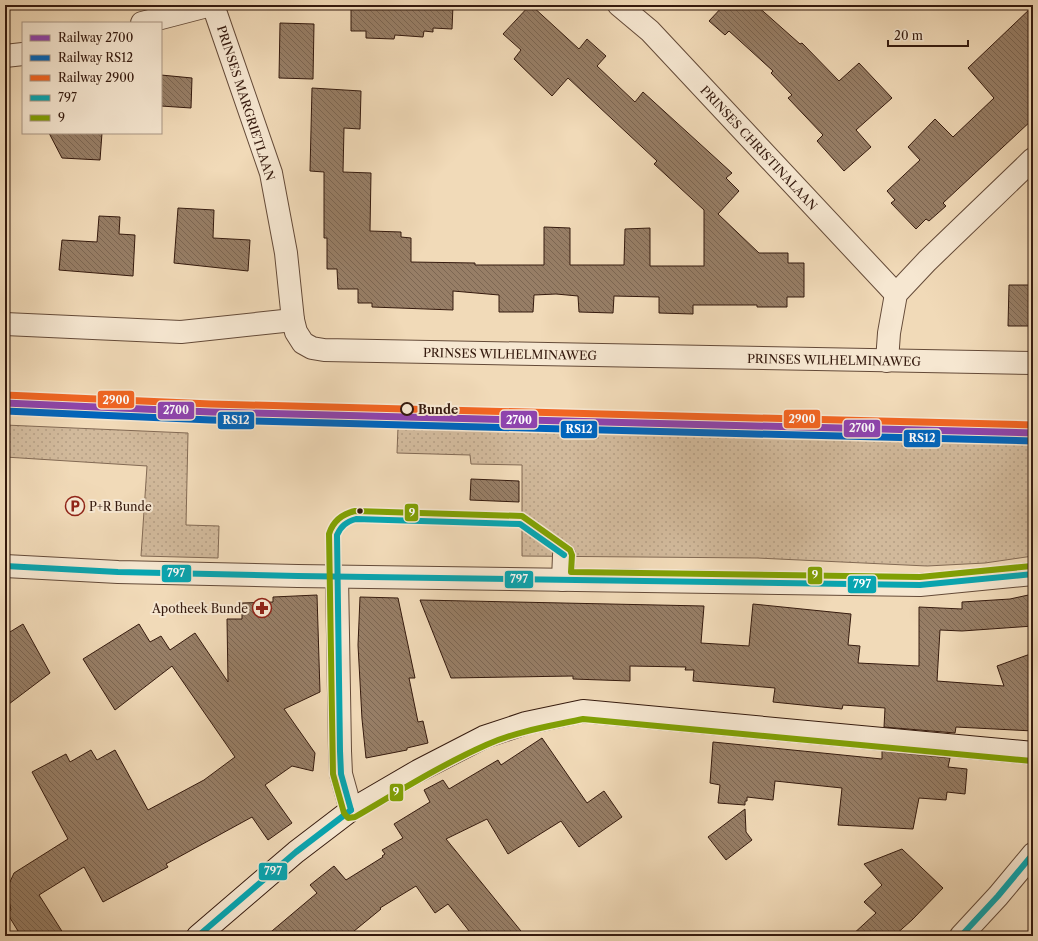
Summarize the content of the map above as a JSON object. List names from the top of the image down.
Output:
{
  "streets": {
    "street": ["PRINSES MARGRIETLAAN", "PRINSES CHRISTINALAAN", "PRINSES WILHELMINAWEG"]
  },
  "crossings": [
    ["PRINSES MARGRIETLAAN", "PRINSES WILHELMINAWEG"]
  ],
  "places": {
    "other": ["Bunde"],
    "parking": ["P+R Bunde"],
    "pharmacy": ["Apotheek Bunde"]
  },
  "lines": [
    "rail line 2900",
    "rail line 2700",
    "rail line RS12",
    "transit line 9",
    "transit line 797"
  ],
  "legend": [
    "Railway 2700",
    "Railway RS12",
    "Railway 2900",
    "797",
    "9"
  ],
  "scale_bar": "20 m"
}
